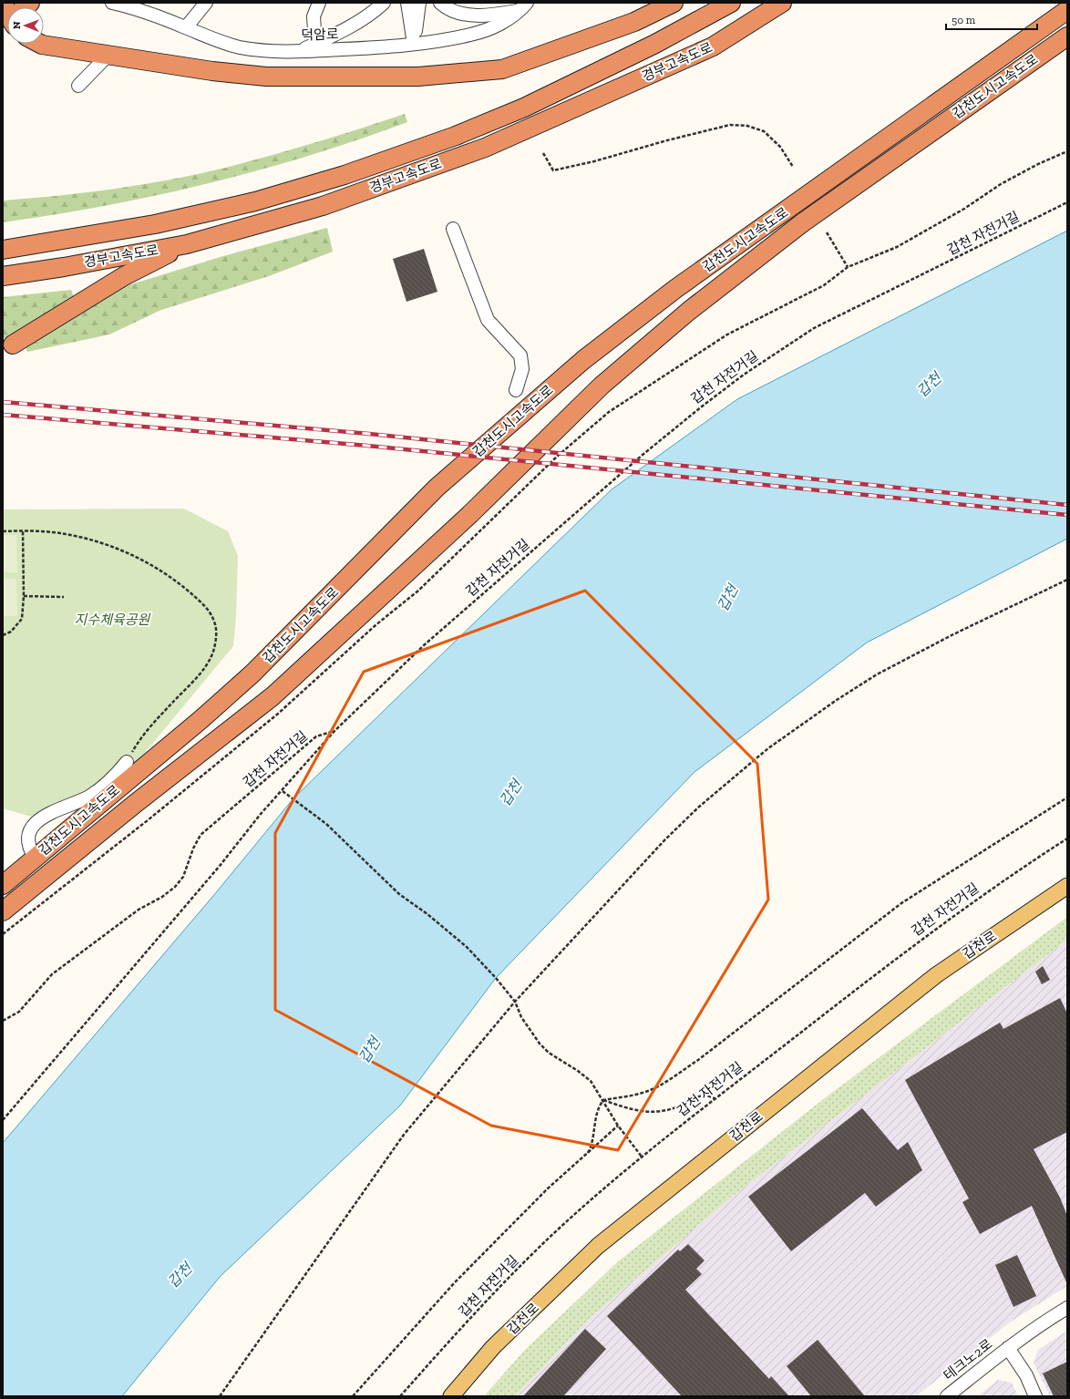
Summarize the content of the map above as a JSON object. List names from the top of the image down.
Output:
{
  "streets": {
    "highway": ["경부고속도로", "갑천도시고속도로"],
    "main road": ["갑천로"],
    "street": ["덕암로", "테크노2로"],
    "path": ["갑천 자전거길"]
  },
  "water": ["갑천"],
  "parks": ["지수체육공원"],
  "scale_bar": "50 m",
  "north": "left"
}
